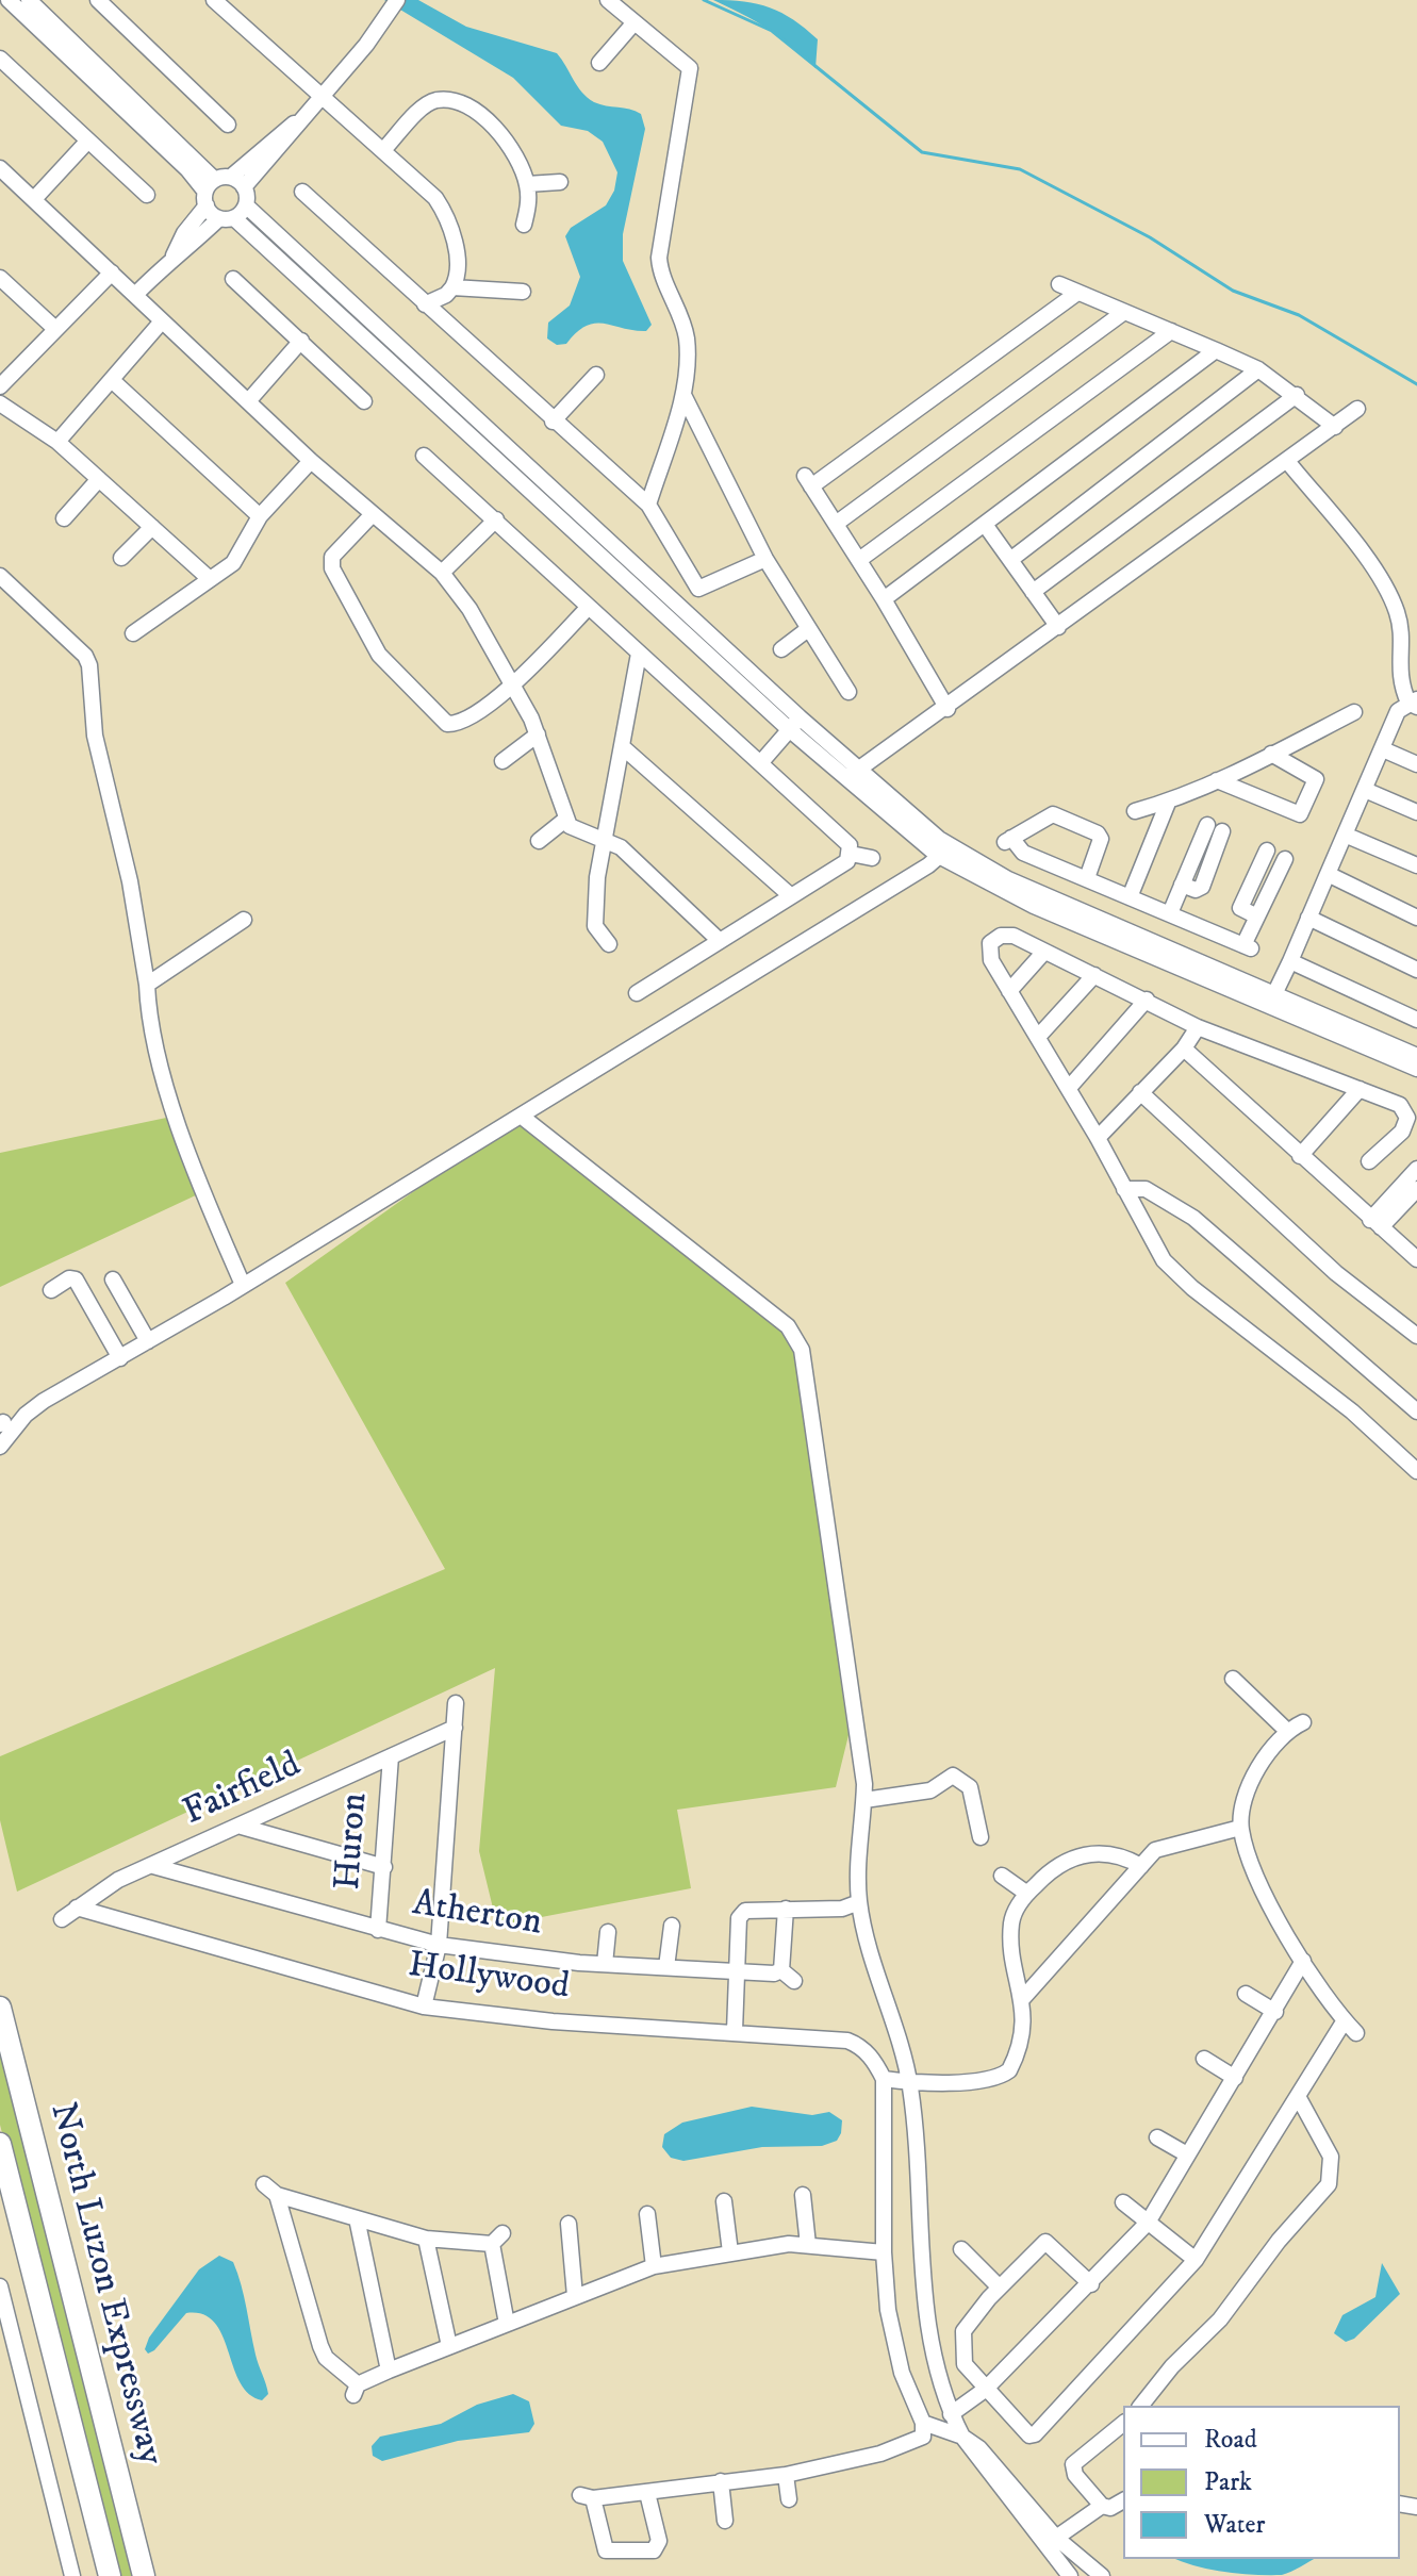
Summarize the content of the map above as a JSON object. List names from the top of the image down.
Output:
{
  "streets": {
    "highway": ["North Luzon Expressway"],
    "street": [
      "Fairfield",
      "Huron",
      "Atherton",
      "Hollywood"
    ]
  },
  "crossings": [
    ["Fairfield", "Huron"],
    ["Fairfield", "Atherton"],
    ["Fairfield", "Hollywood"],
    ["Huron", "Atherton"]
  ],
  "legend": ["Road", "Park", "Water"]
}
